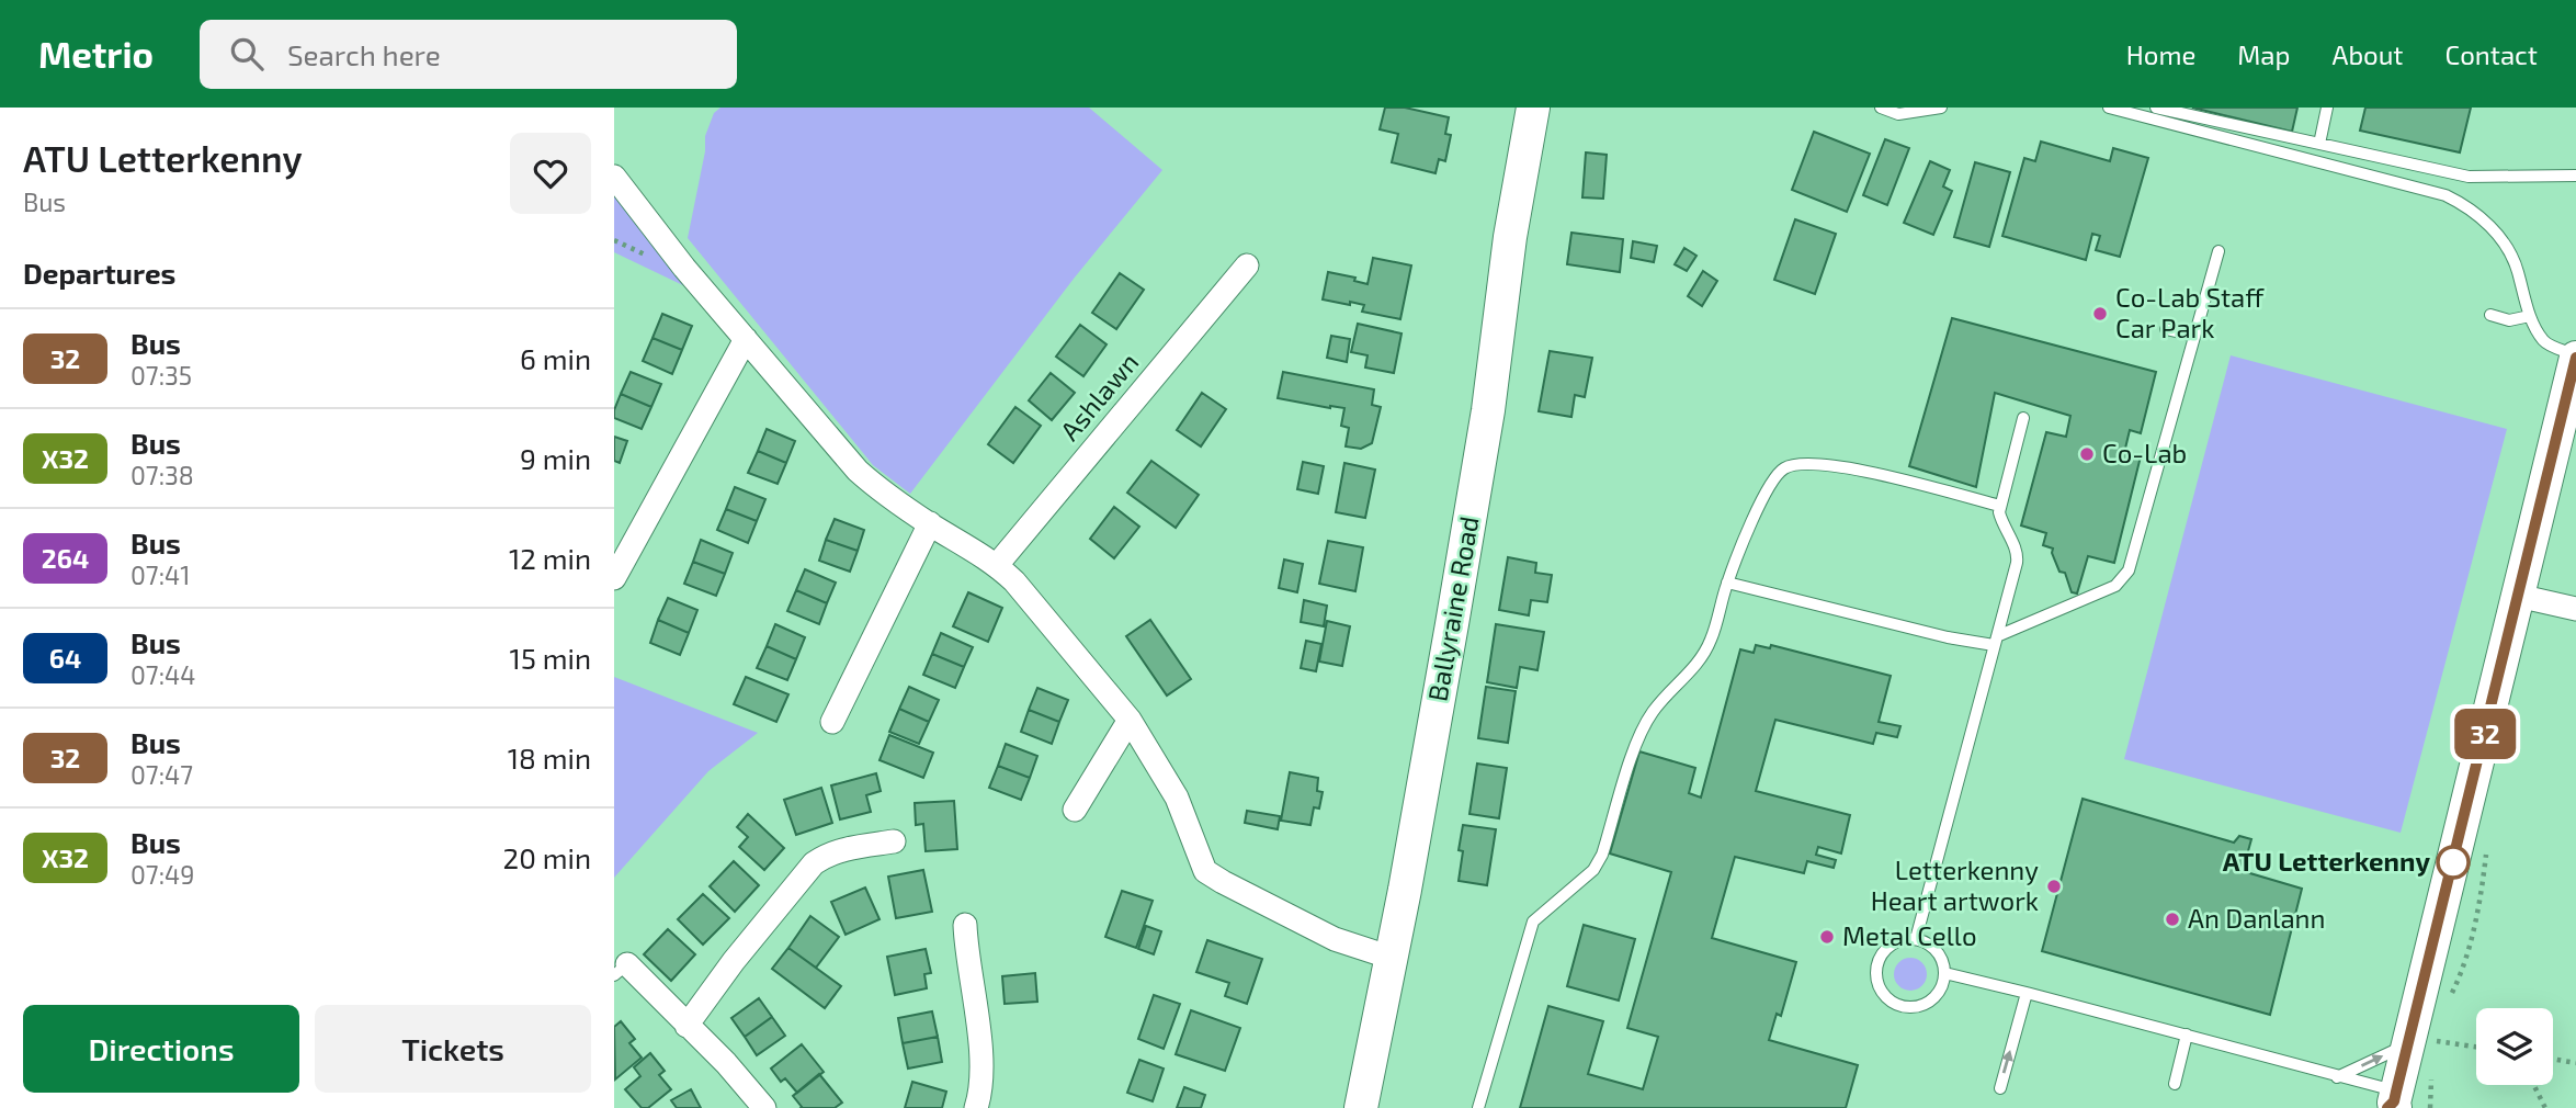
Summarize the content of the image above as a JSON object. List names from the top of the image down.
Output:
{
  "streets": {
    "main road": ["Ballyraine Road"],
    "street": ["Ashlawn"]
  },
  "places": [
    "Co-Lab Staff Car Park",
    "Co-Lab",
    "ATU Letterkenny",
    "Letterkenny Heart artwork",
    "An Danlann",
    "Metal Cello"
  ],
  "lines": ["bus line 32"],
  "page": {
    "header": "Metrio",
    "search": "Search here",
    "nav": [
      "Home",
      "Map",
      "About",
      "Contact"
    ],
    "heading": [
      ["ATU Letterkenny", "Bus"],
      "Departures"
    ],
    "on_map": "32",
    "list": [
      {
        "mark": "32",
        "name": "Bus",
        "note": "07:35",
        "value": "6 min"
      },
      {
        "mark": "X32",
        "name": "Bus",
        "note": "07:38",
        "value": "9 min"
      },
      {
        "mark": "264",
        "name": "Bus",
        "note": "07:41",
        "value": "12 min"
      },
      {
        "mark": "64",
        "name": "Bus",
        "note": "07:44",
        "value": "15 min"
      },
      {
        "mark": "32",
        "name": "Bus",
        "note": "07:47",
        "value": "18 min"
      },
      {
        "mark": "X32",
        "name": "Bus",
        "note": "07:49",
        "value": "20 min"
      }
    ],
    "buttons": ["Directions", "Tickets"]
  }
}
